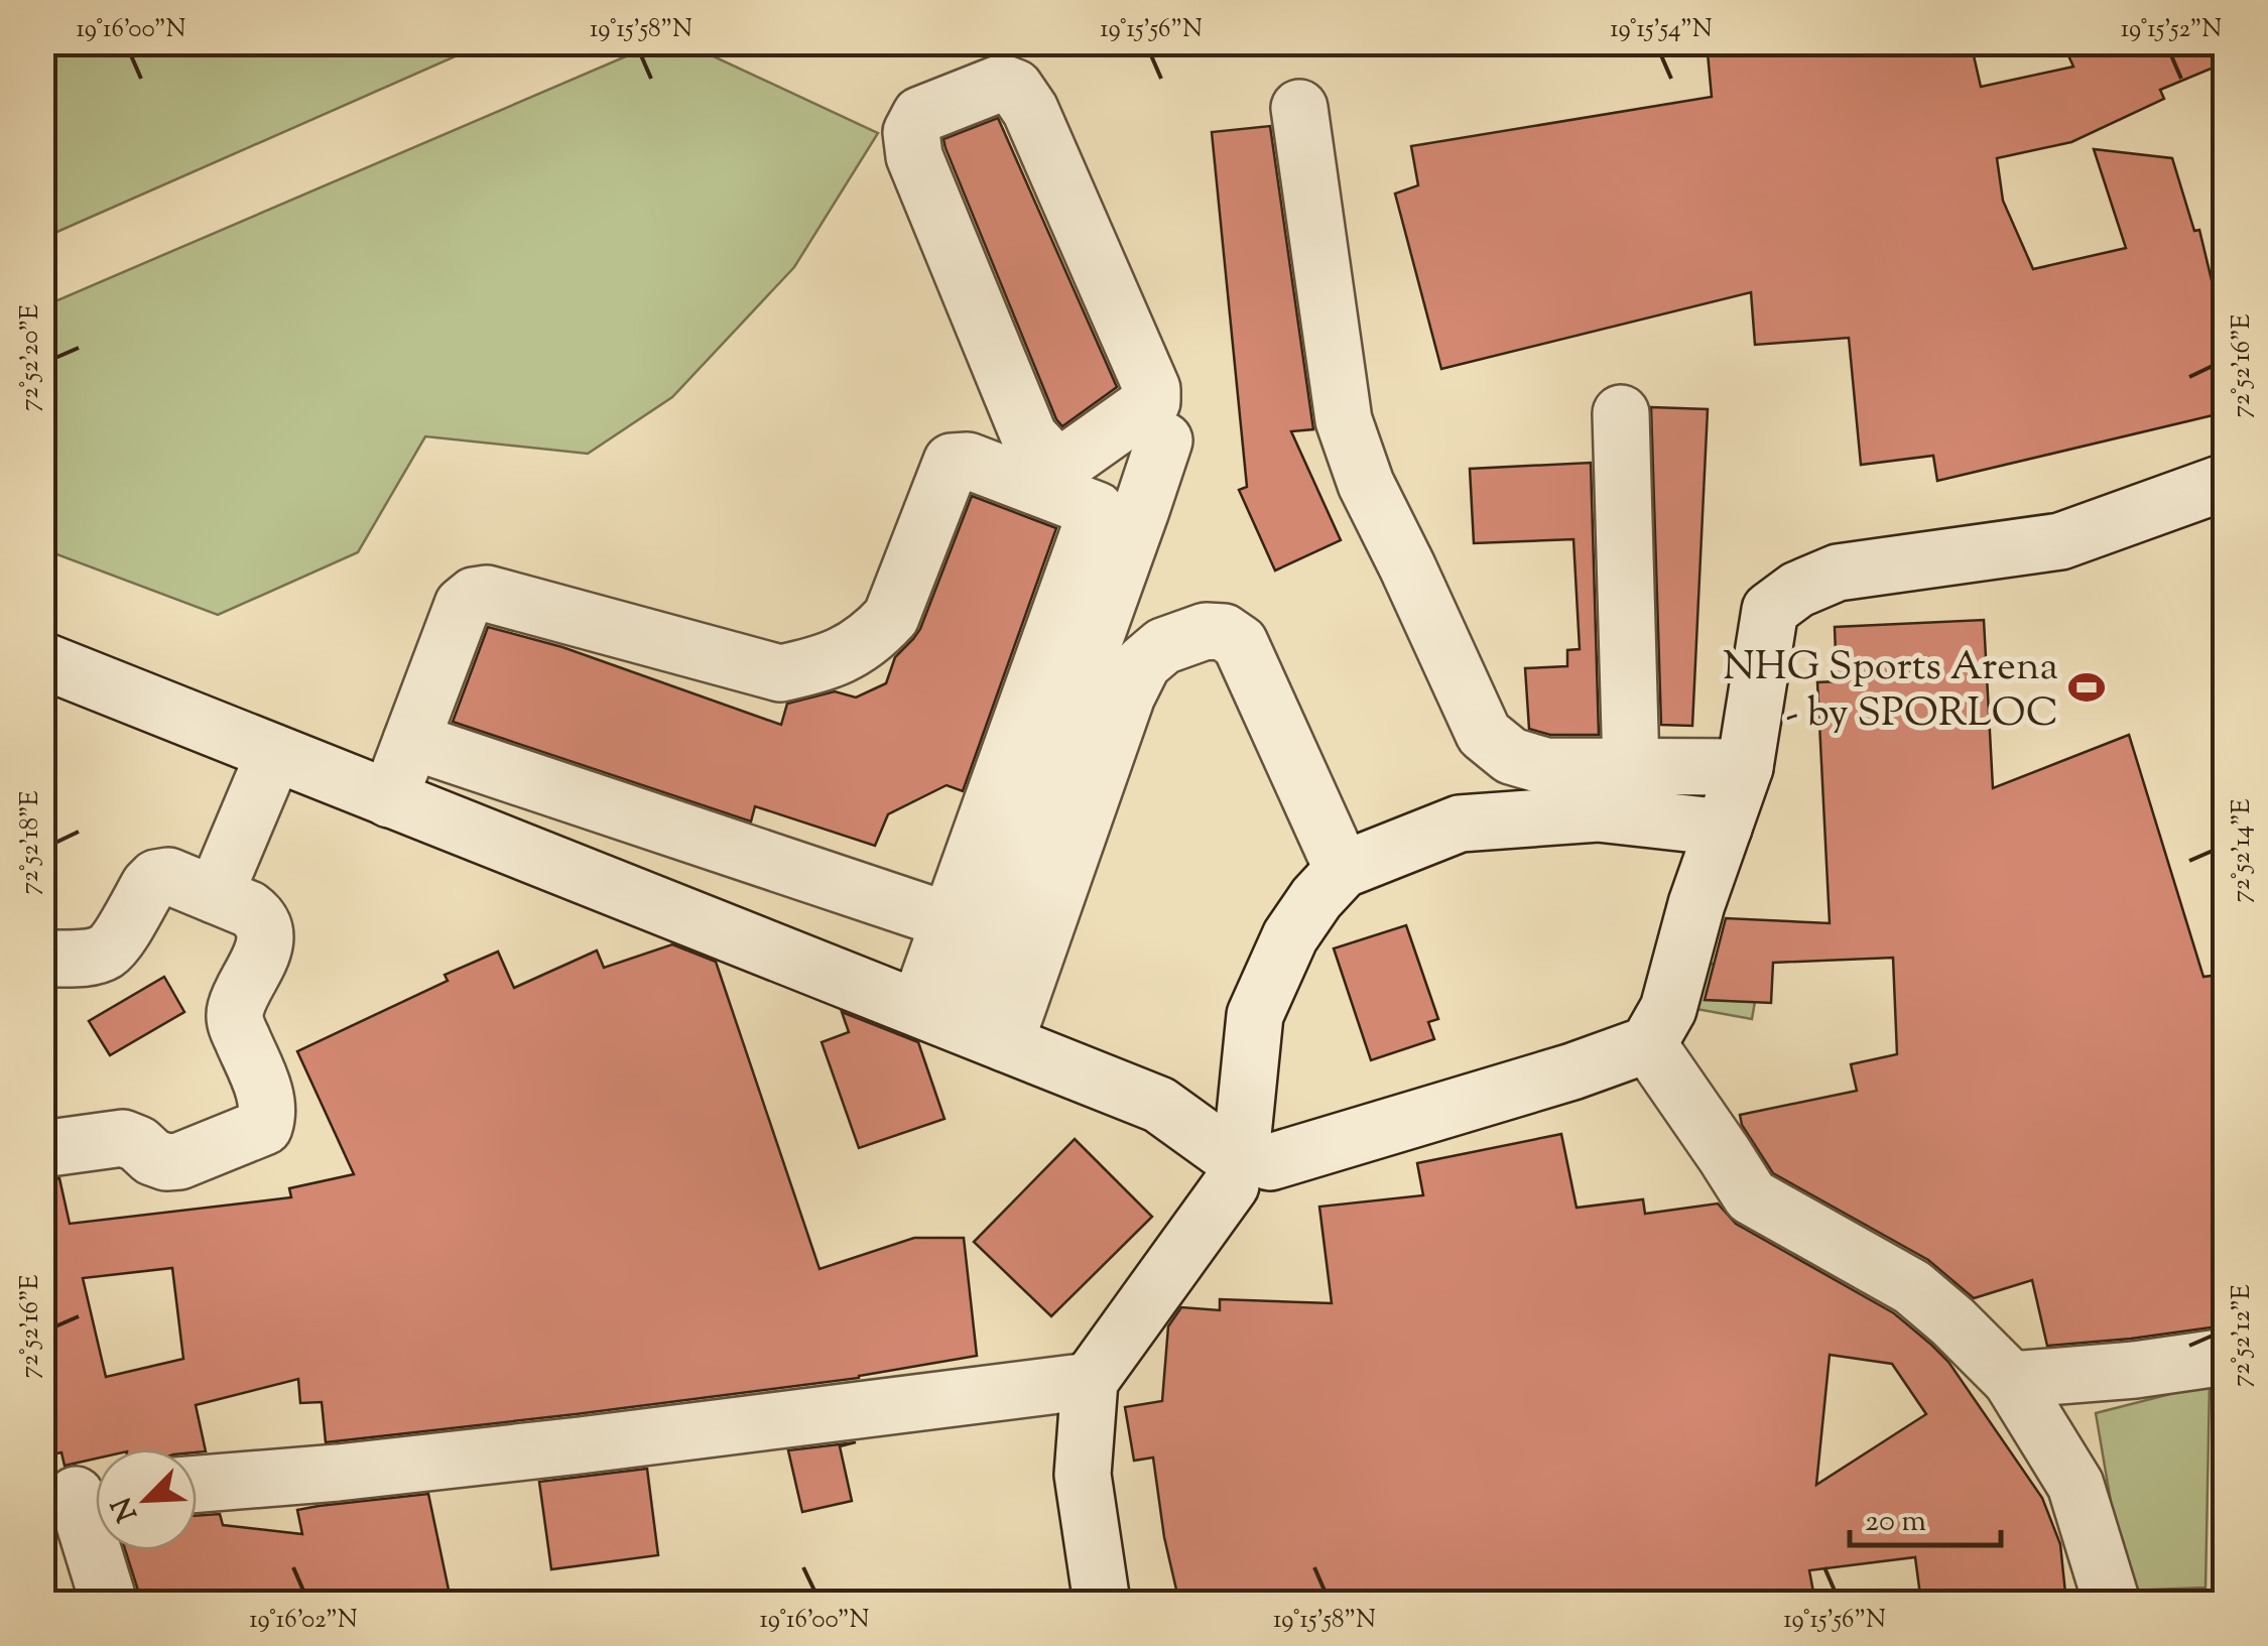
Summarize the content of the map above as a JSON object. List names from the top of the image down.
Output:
{
  "places": {
    "sports": ["NHG Sports Arena - by SPORLOC"]
  },
  "scale_bar": "20 m",
  "north": "bottom left",
  "coordinates": [
    "19°16'00\"N",
    "19°15'58\"N",
    "19°15'56\"N",
    "19°15'54\"N",
    "19°15'52\"N",
    "72°52'20\"E",
    "72°52'16\"E",
    "72°52'18\"E",
    "72°52'14\"E",
    "72°52'12\"E",
    "19°16'02\"N"
  ]
}
